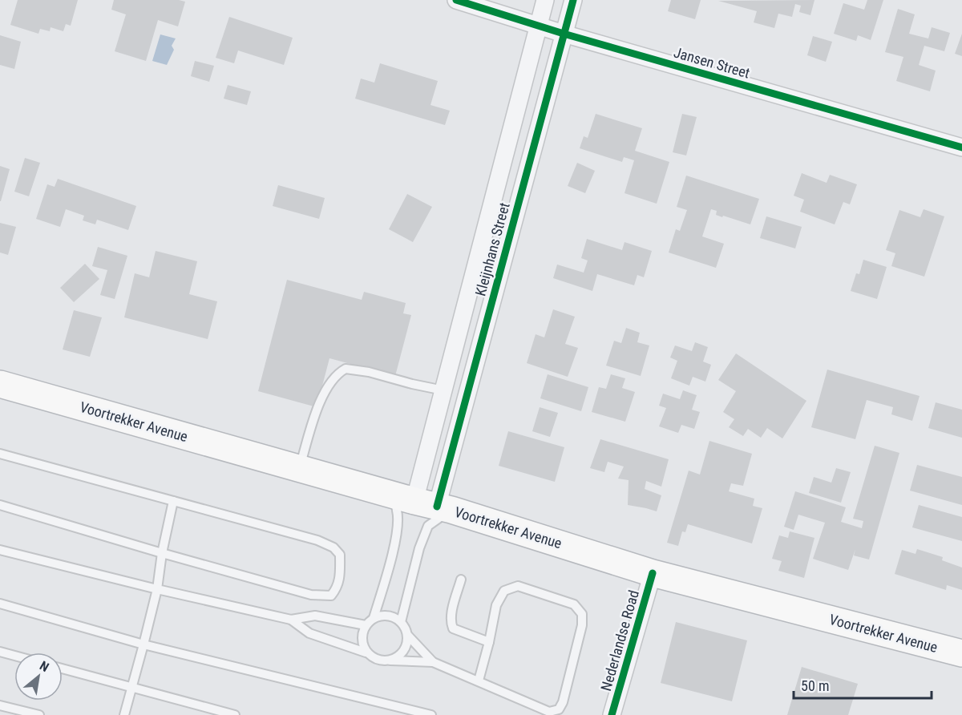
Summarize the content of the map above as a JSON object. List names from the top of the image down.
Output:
{
  "streets": {
    "highway": ["Voortrekker Avenue"],
    "street": ["Jansen Street", "Kleijnhans Street", "Nederlandse Road"]
  },
  "crossings": [
    ["Jansen Street", "Kleijnhans Street"],
    ["Kleijnhans Street", "Voortrekker Avenue"],
    ["Voortrekker Avenue", "Nederlandse Road"]
  ],
  "scale_bar": "50 m",
  "north": "top right"
}
